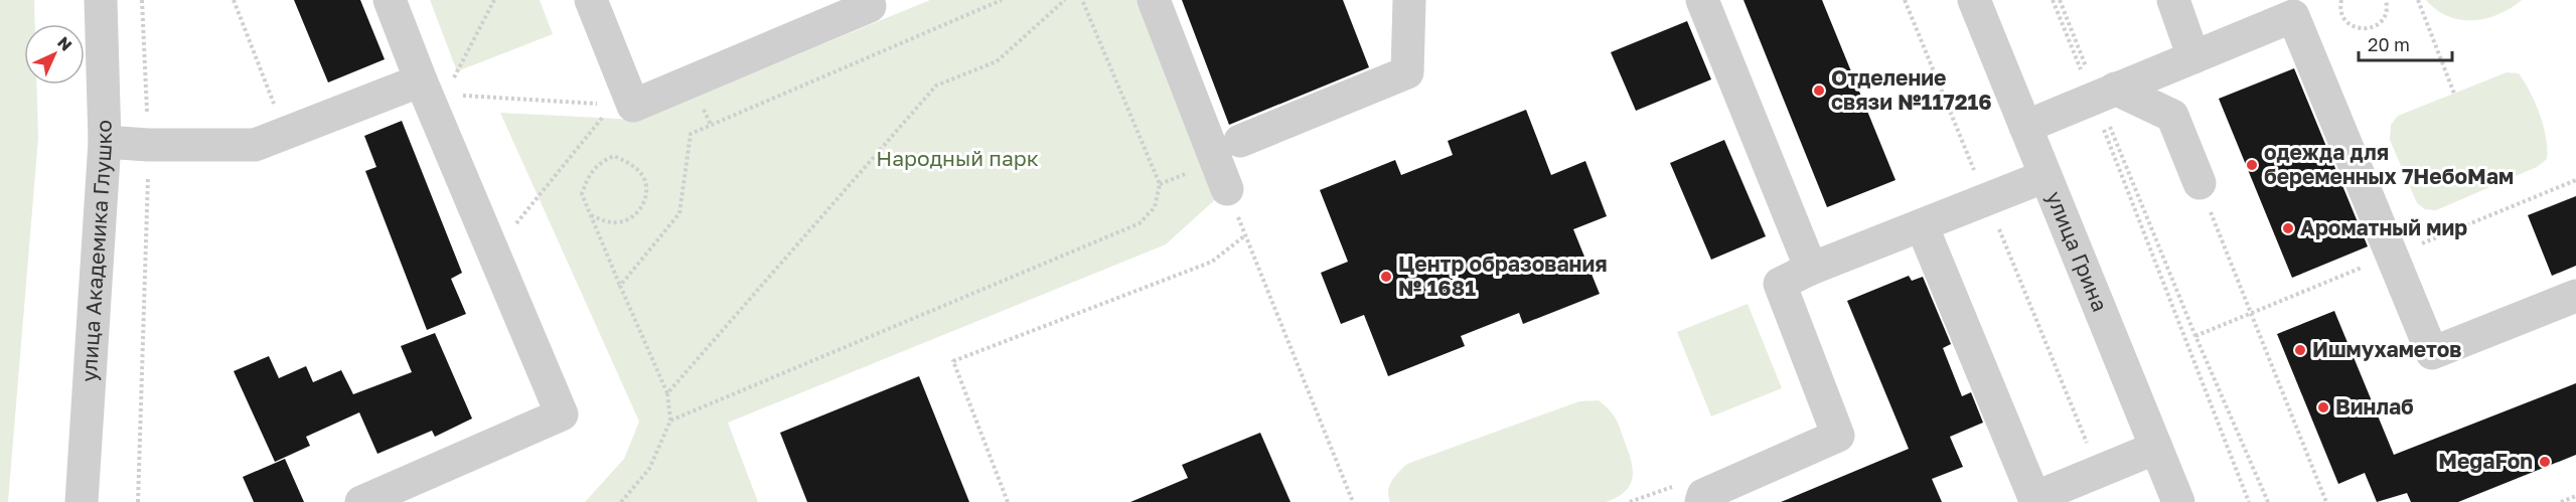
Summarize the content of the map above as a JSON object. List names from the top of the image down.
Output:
{
  "streets": {
    "street": ["улица Академика Глушко", "улица Грина"]
  },
  "parks": ["Народный парк"],
  "places": [
    "Отделение связи №117216",
    "одежда для беременных 7НебоМам",
    "Ароматный мир",
    "Центр образования № 1681",
    "Ишмухаметов",
    "Винлаб",
    "MegaFon"
  ],
  "scale_bar": "20 m",
  "north": "top right"
}
